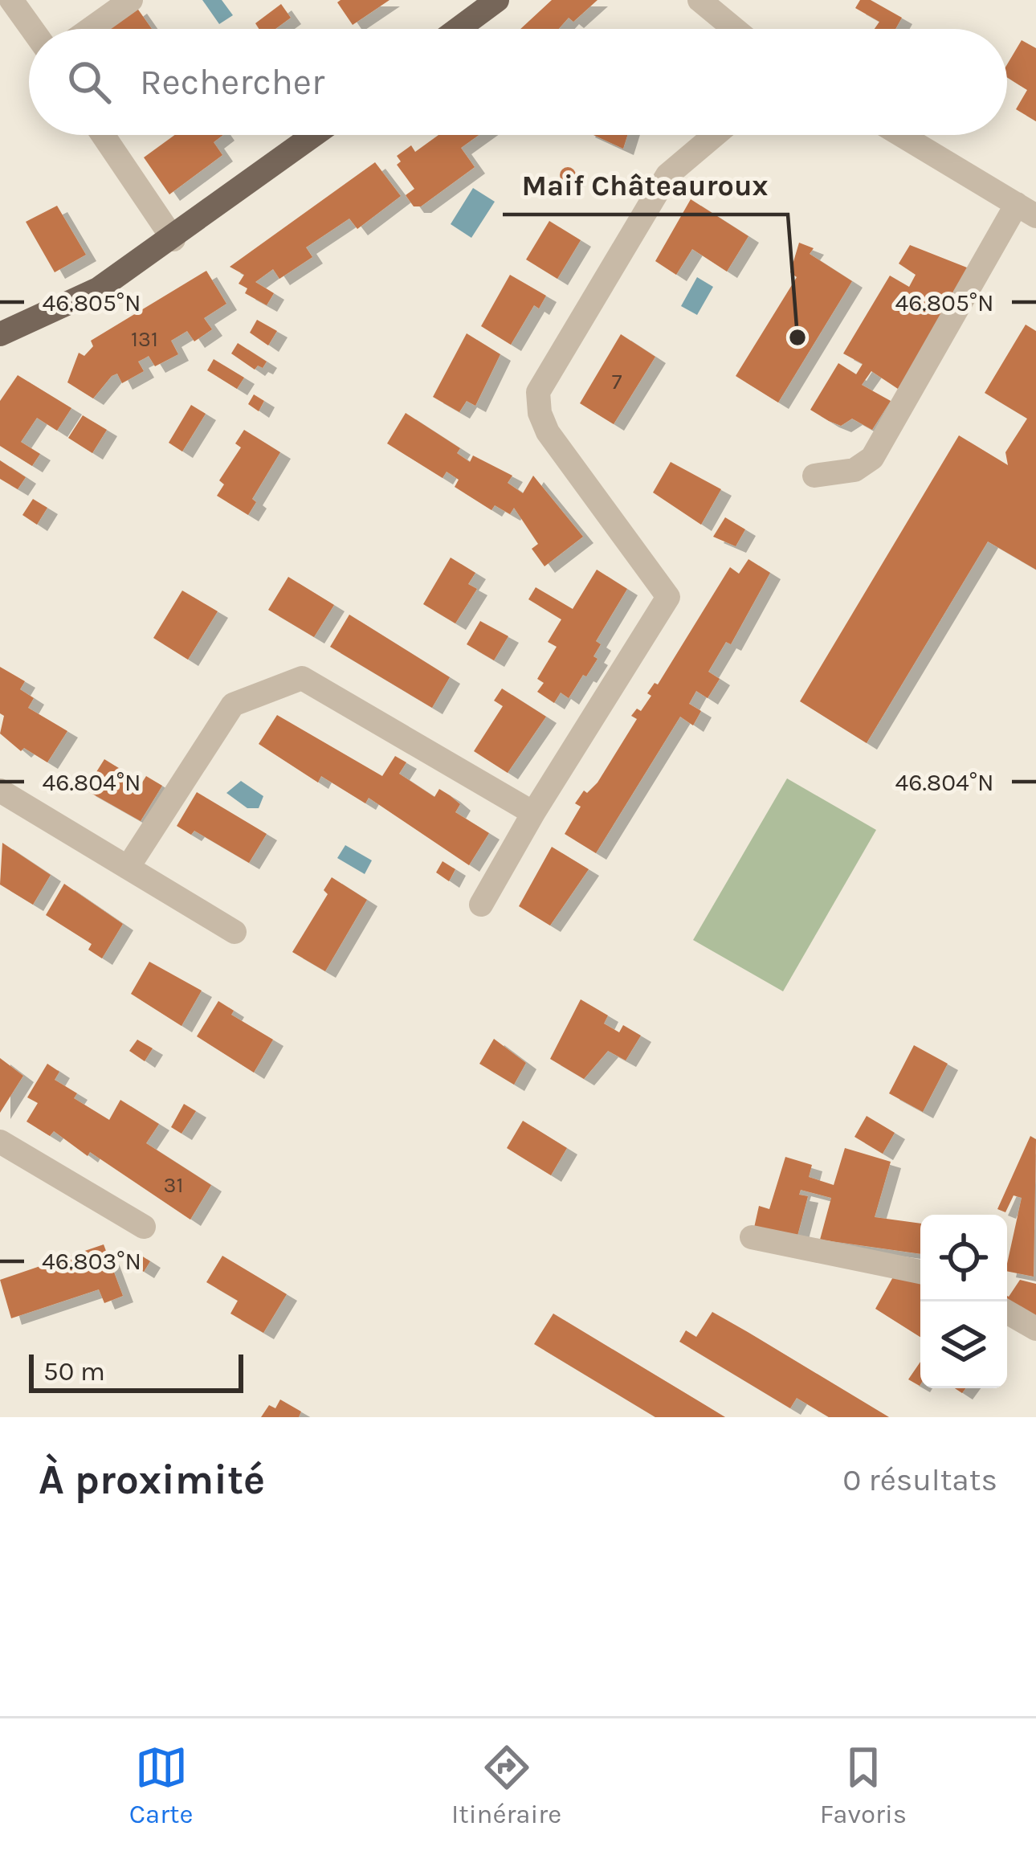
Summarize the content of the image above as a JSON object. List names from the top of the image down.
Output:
{
  "places": ["Maif Châteauroux"],
  "house_numbers": ["131", "7", "31"],
  "scale_bar": "50 m",
  "page": {
    "search": "Rechercher",
    "scale": "50 m",
    "heading": ["À proximité", "0 résultats"],
    "nav": ["Carte", "Itinéraire", "Favoris"]
  },
  "coordinates": ["46.805°N", "46.804°N", "46.803°N"]
}
